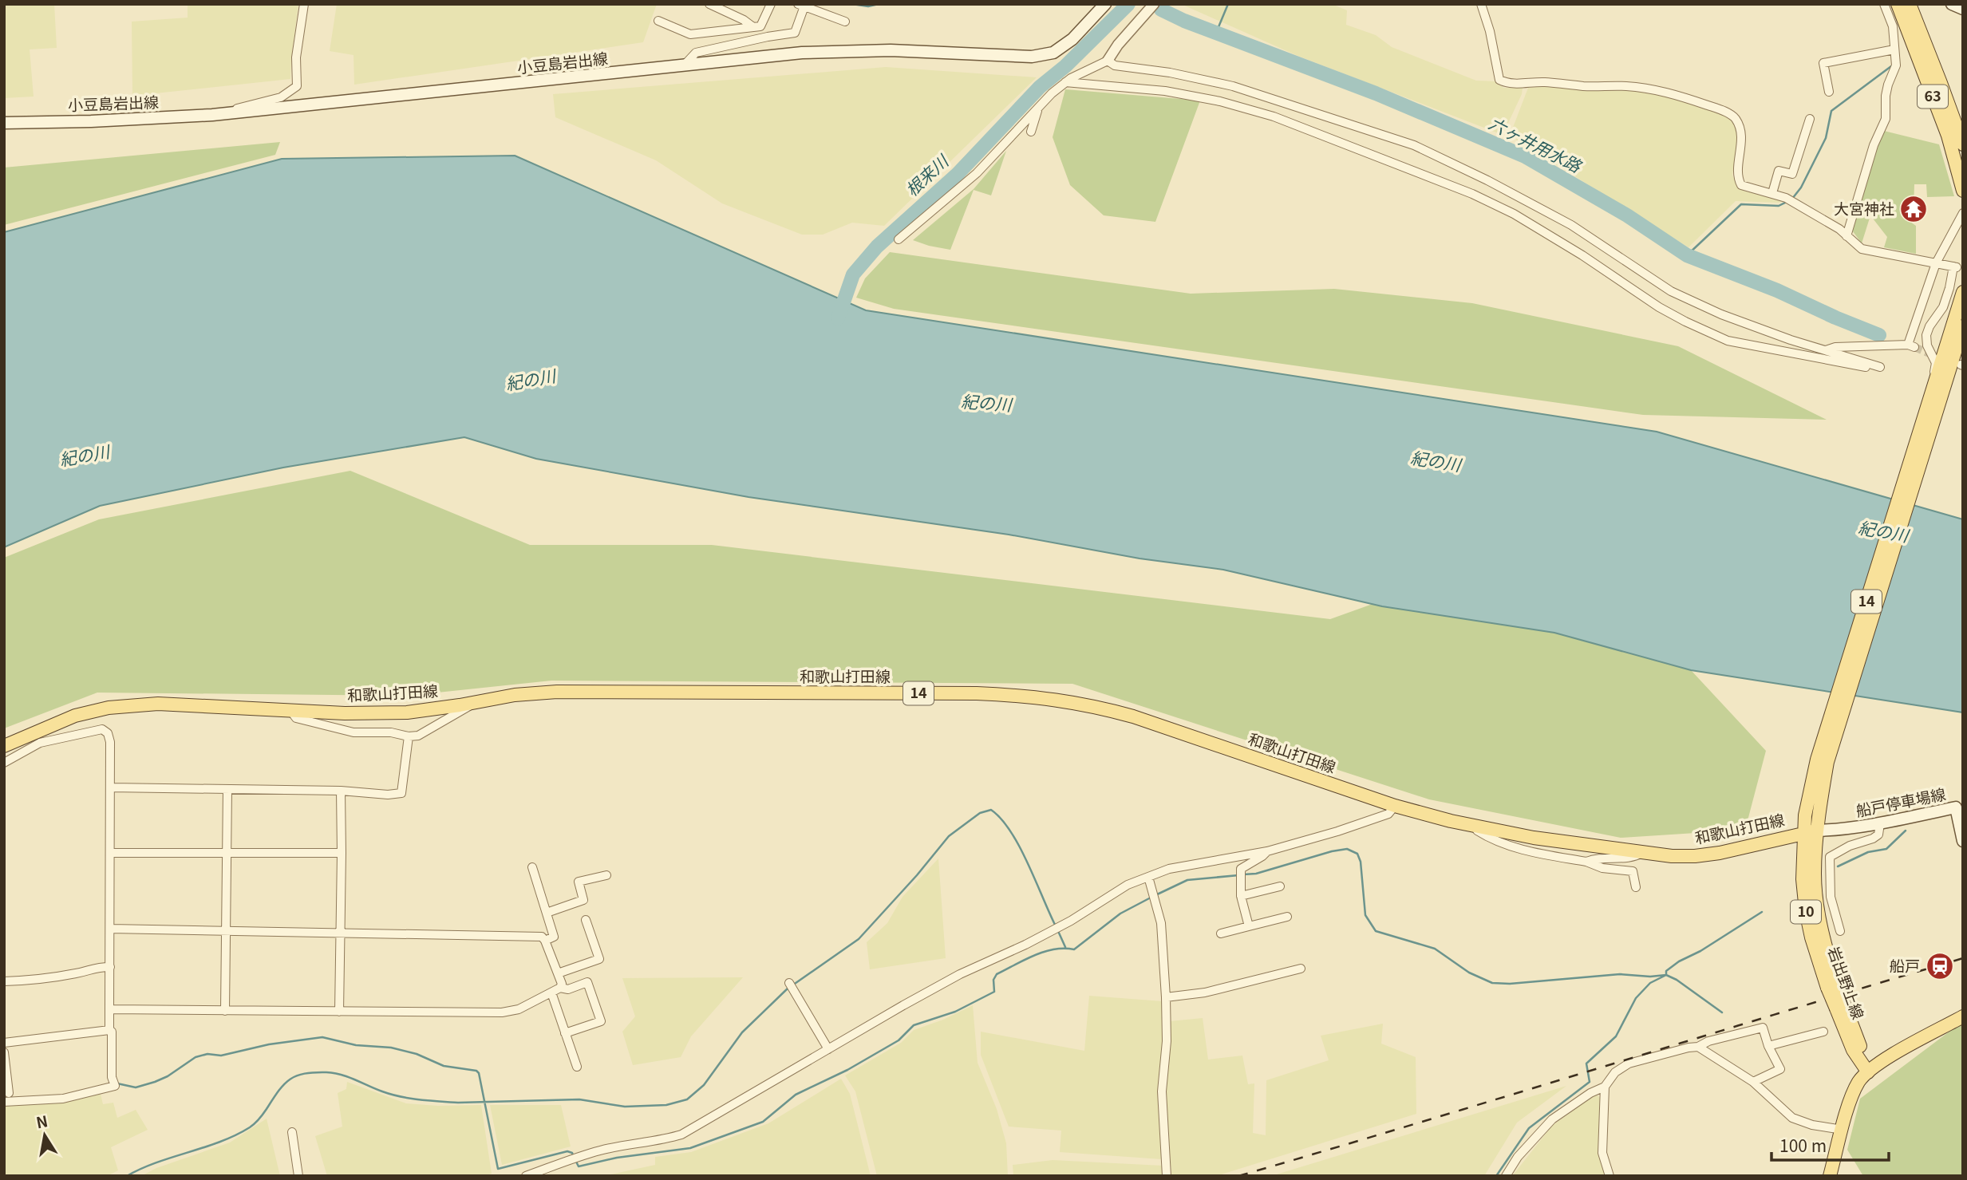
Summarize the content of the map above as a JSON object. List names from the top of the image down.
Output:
{
  "streets": {
    "main road": [
      "小豆島岩出線",
      "63",
      "14",
      "和歌山打田線",
      "船戸停車場線",
      "10",
      "岩出野上線"
    ]
  },
  "crossings": [
    ["14", "和歌山打田線"],
    ["14", "船戸停車場線"],
    ["14", "岩出野上線"],
    ["和歌山打田線", "船戸停車場線"],
    ["和歌山打田線", "岩出野上線"],
    ["船戸停車場線", "岩出野上線"]
  ],
  "water": ["六ヶ井用水路", "根来川", "紀の川"],
  "places": {
    "temple": ["大宮神社"],
    "station": ["船戸"]
  },
  "scale_bar": "100 m",
  "north": "top"
}
